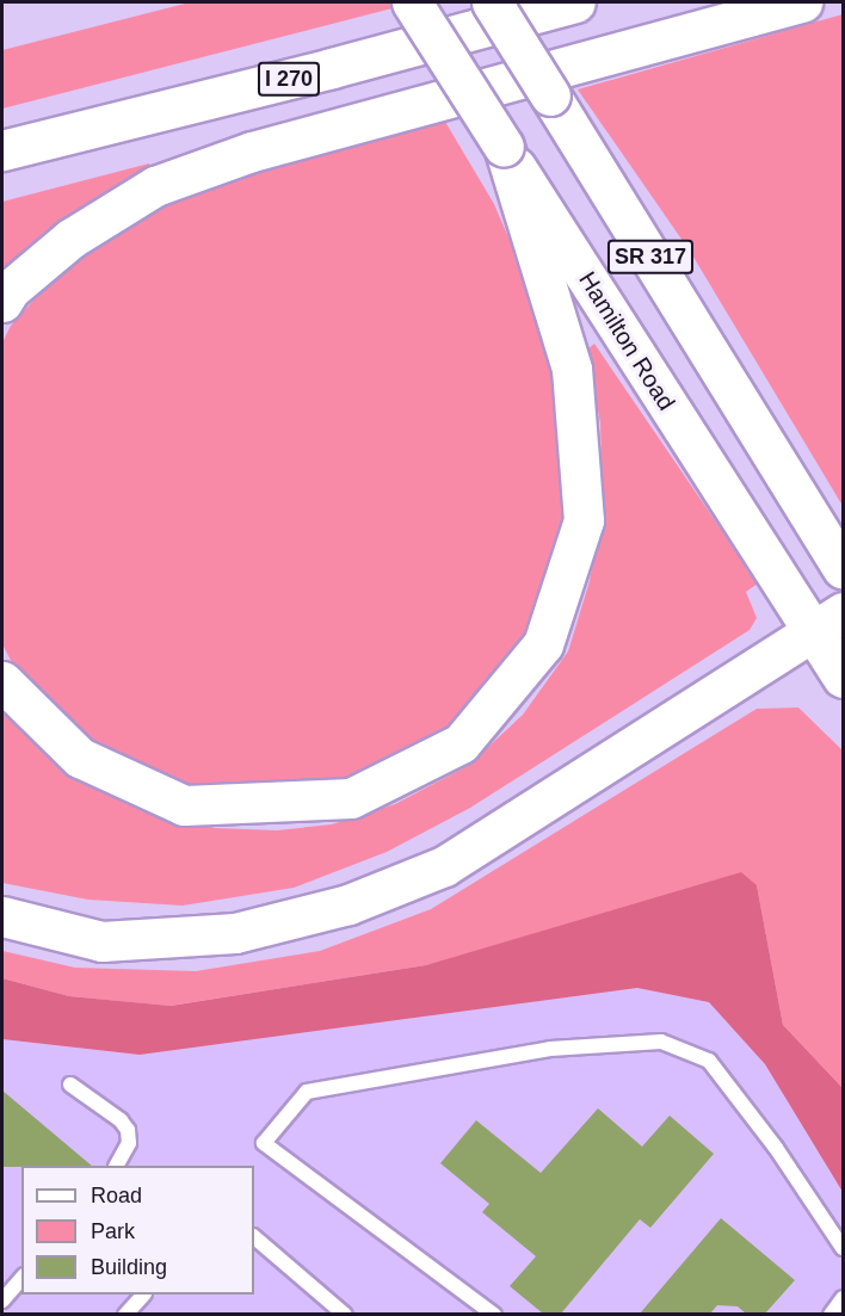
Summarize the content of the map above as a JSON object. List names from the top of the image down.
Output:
{
  "streets": {
    "main road": ["I 270", "SR 317", "Hamilton Road"]
  },
  "legend": ["Road", "Park", "Building"]
}
